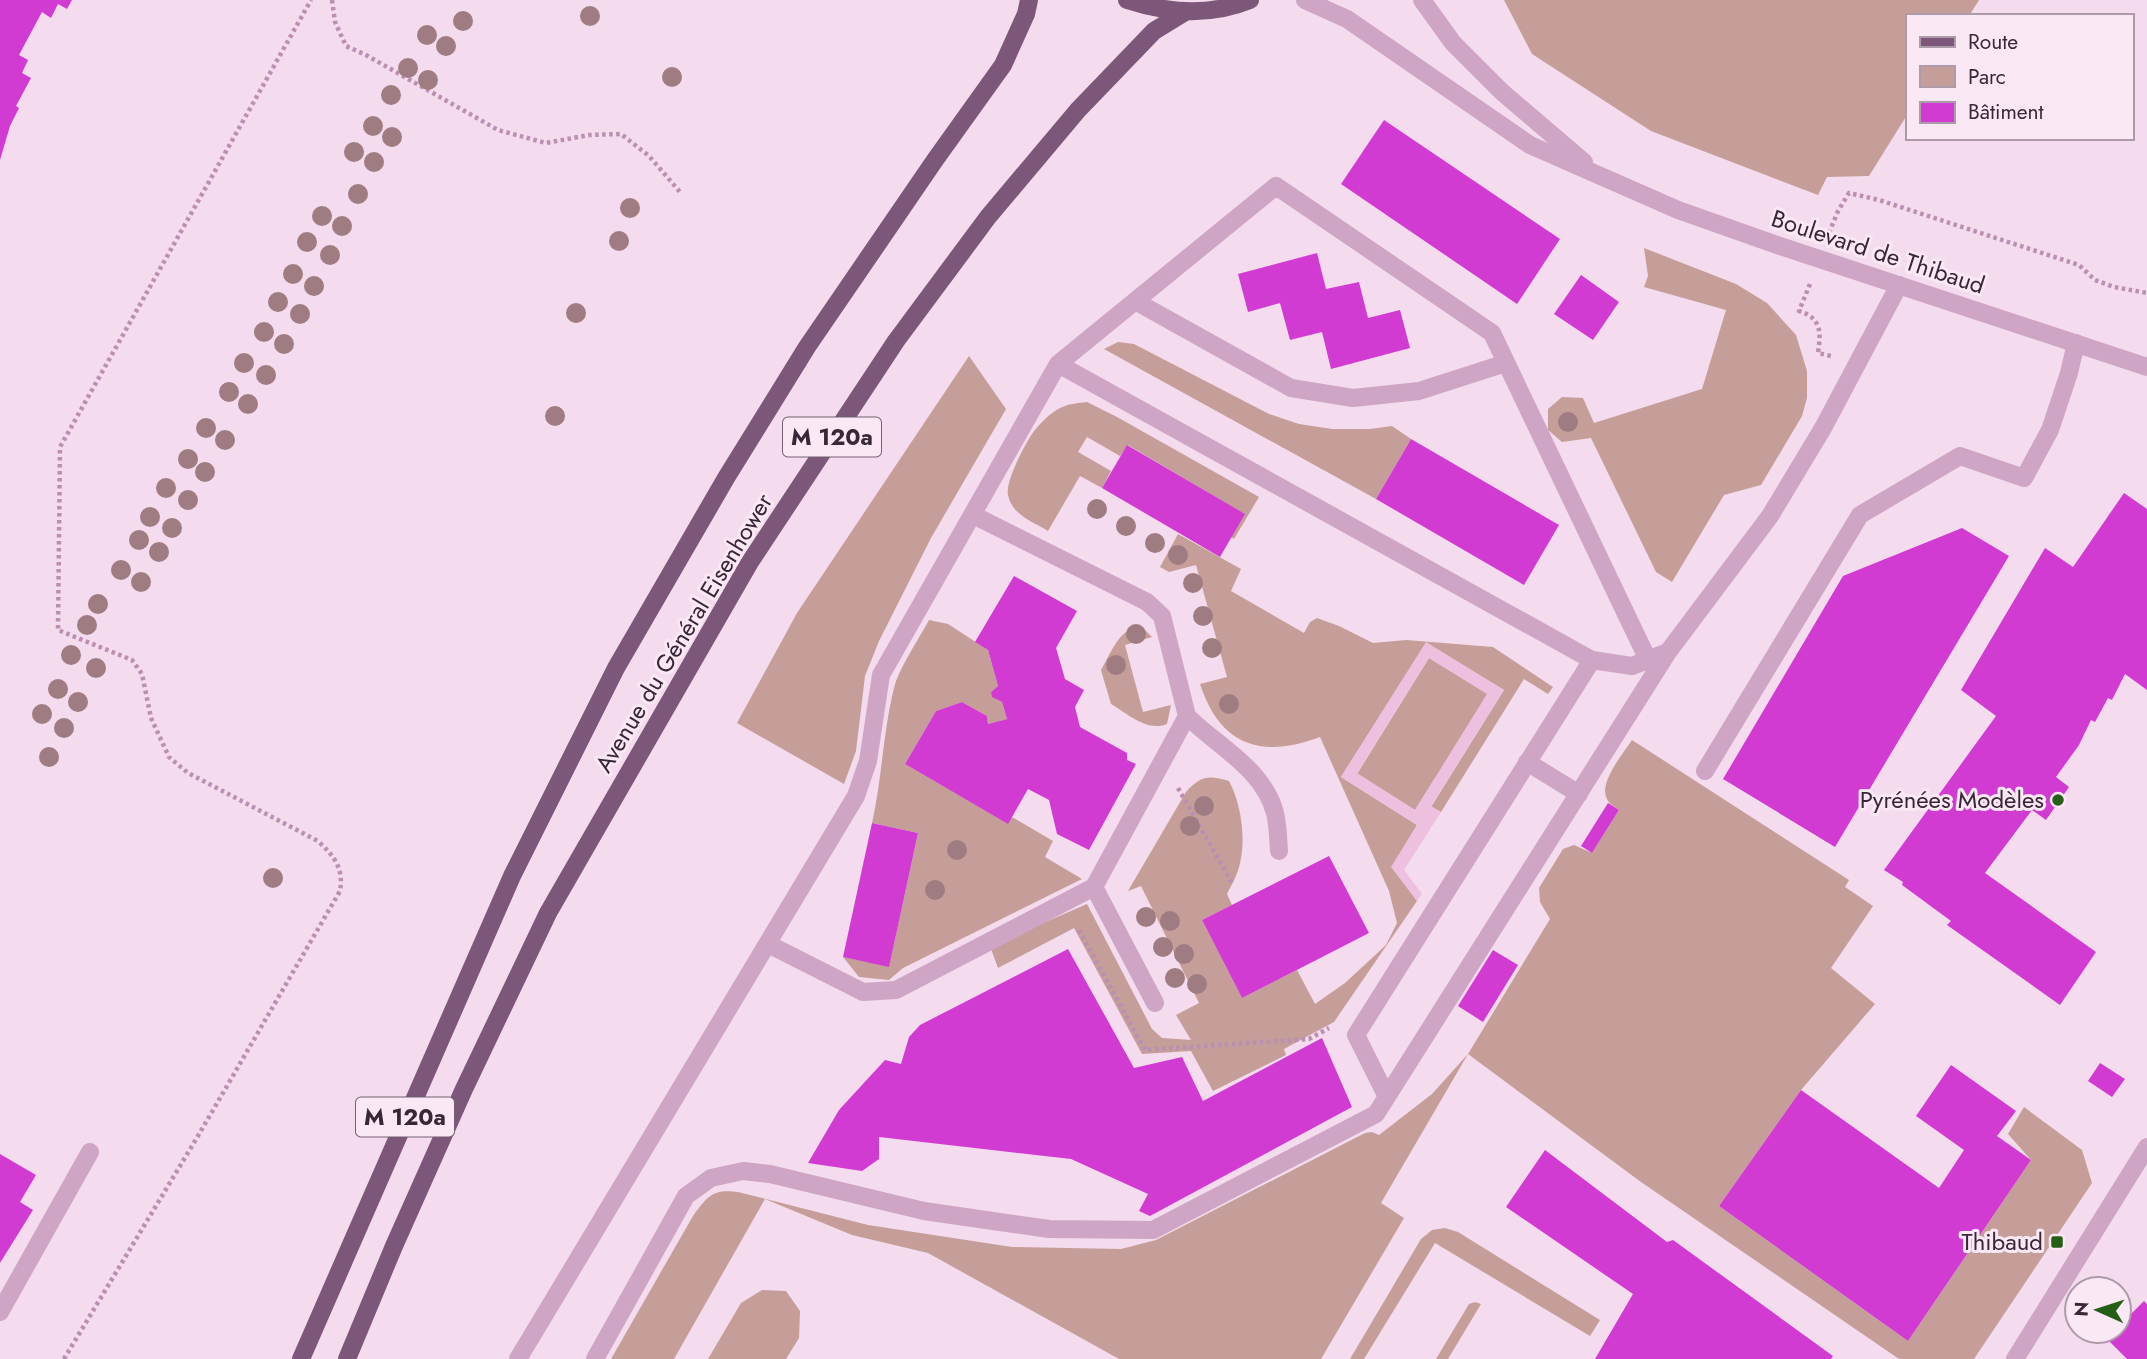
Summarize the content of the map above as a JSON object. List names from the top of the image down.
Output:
{
  "streets": {
    "main road": ["M 120a", "Avenue du Général Eisenhower"],
    "street": ["Boulevard de Thibaud"]
  },
  "places": {
    "other": ["Pyrénées Modèles"],
    "transit": ["Thibaud"]
  },
  "legend": ["Route", "Parc", "Bâtiment"],
  "north": "left"
}
